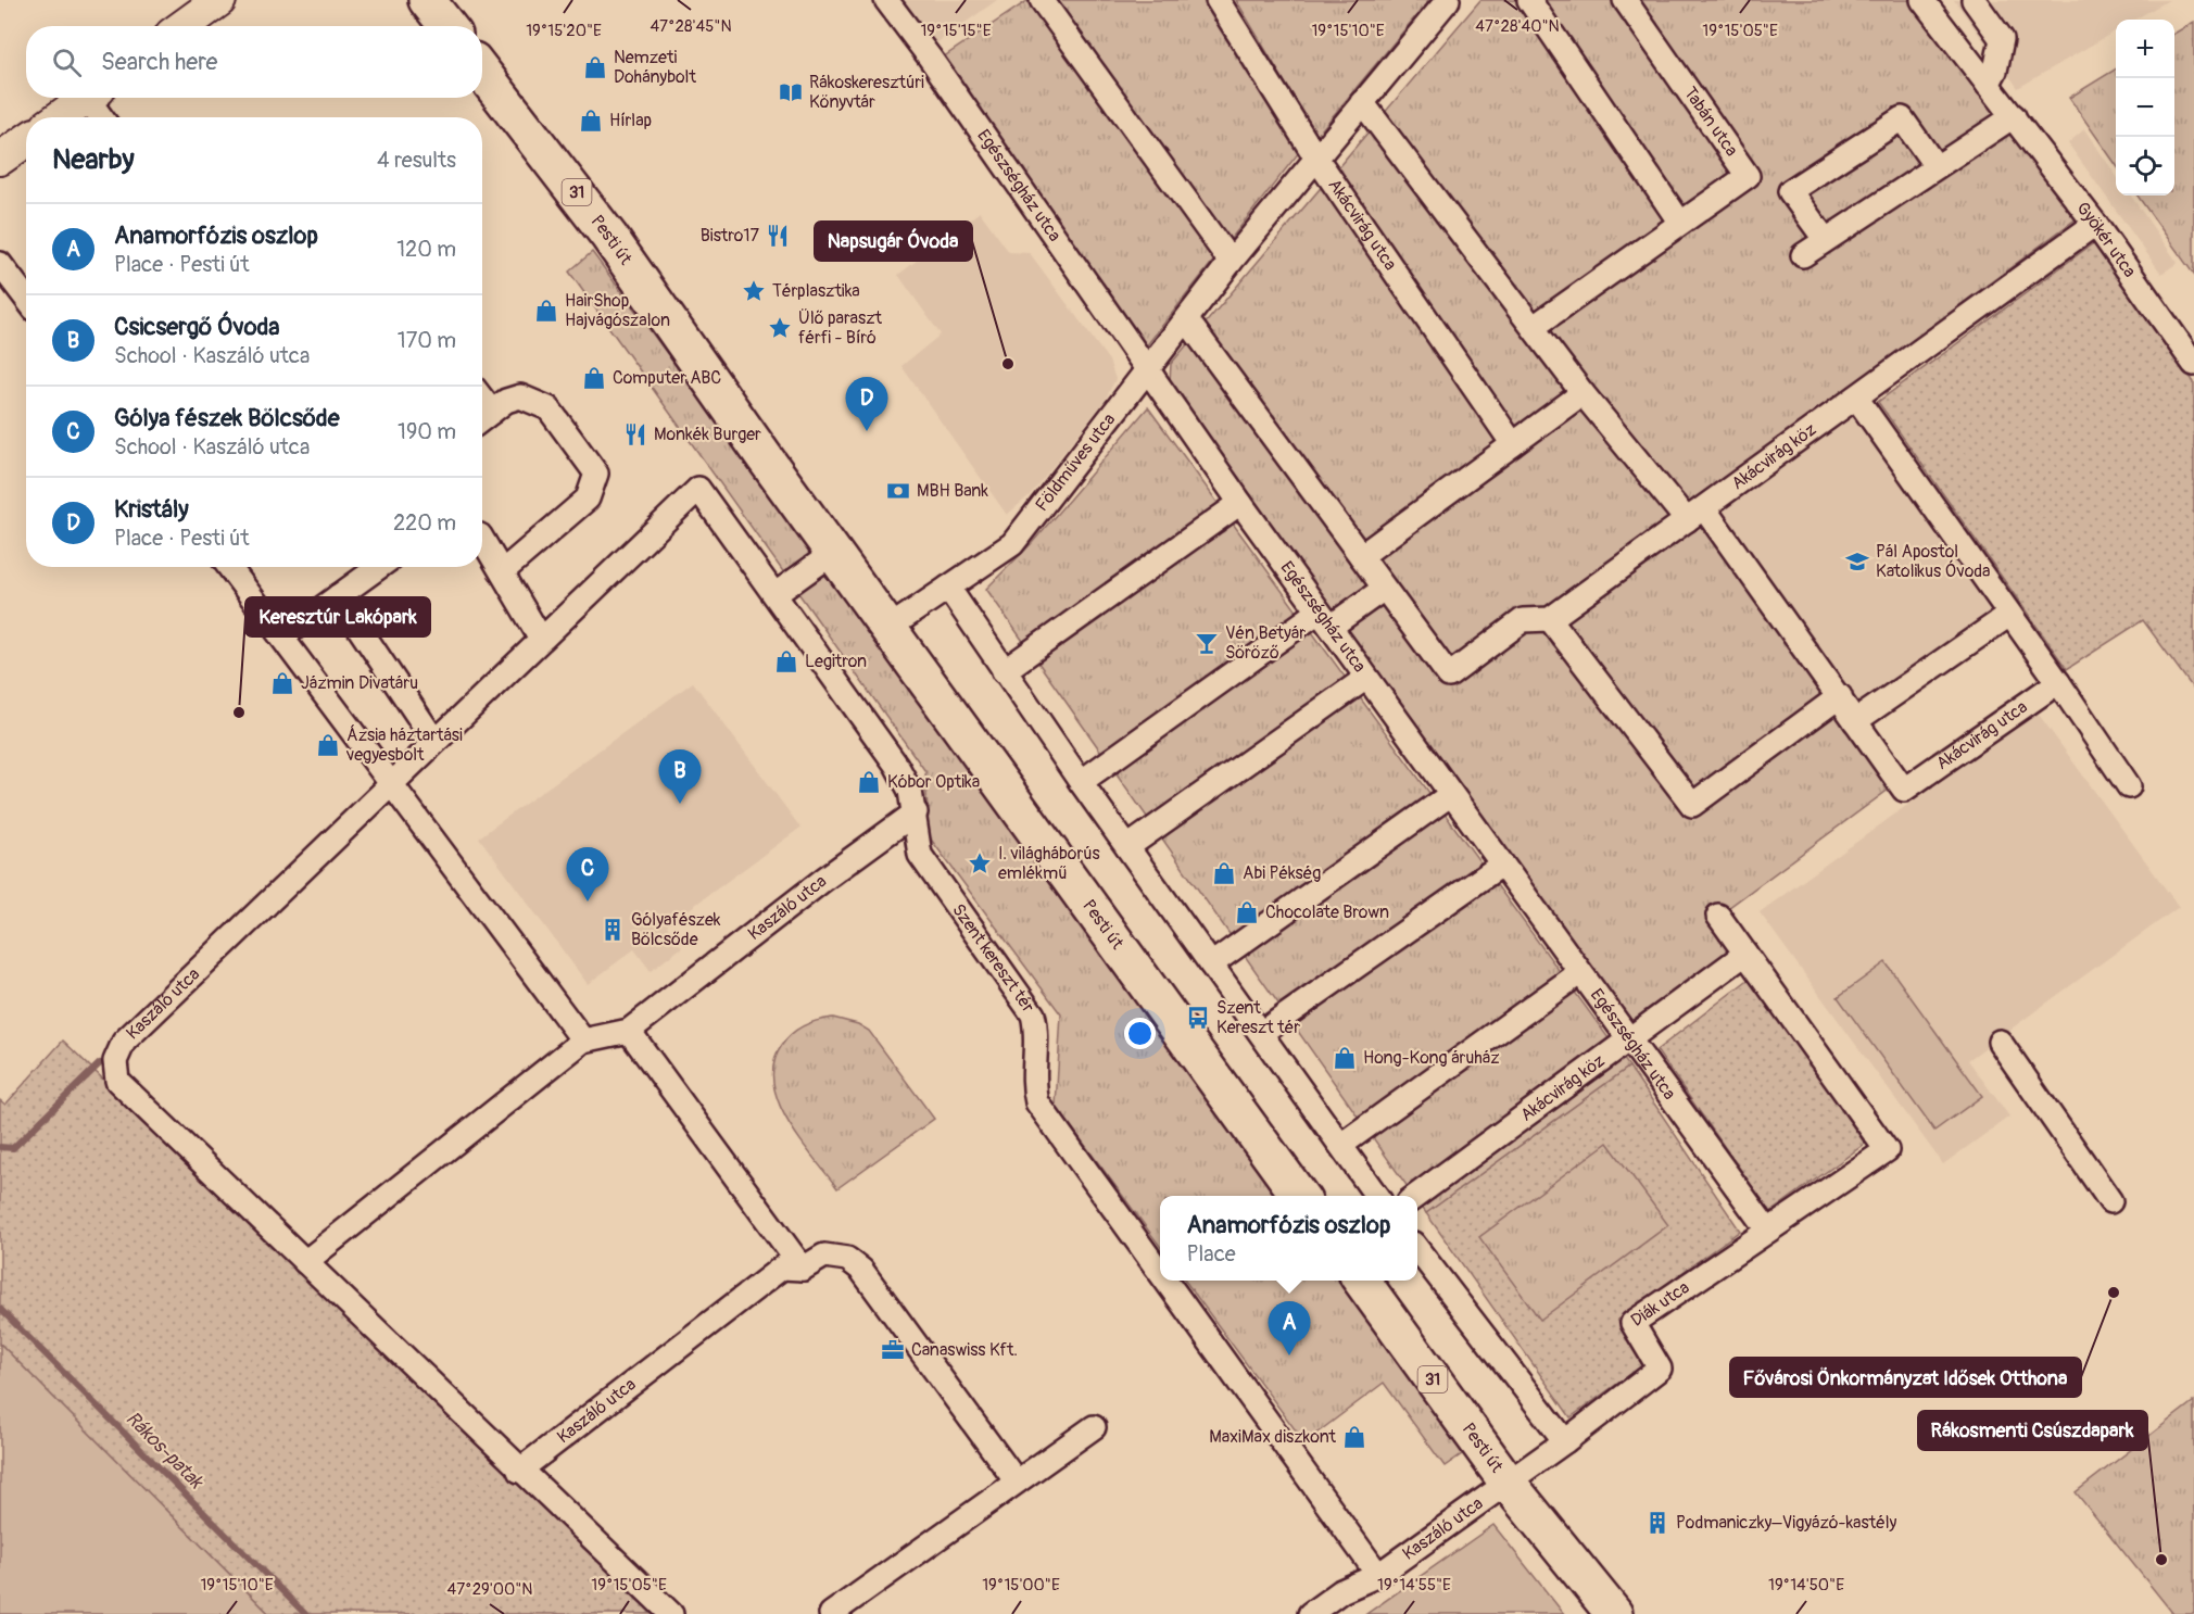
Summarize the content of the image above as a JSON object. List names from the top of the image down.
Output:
{
  "streets": {
    "main road": ["31", "Pesti út"],
    "street": [
      "Tabán utca",
      "Egészségház utca",
      "Akácvirág utca",
      "Gyökér utca",
      "Akácvirág köz",
      "Földműves utca",
      "Kaszáló utca",
      "Szent kereszt tér",
      "Diák utca"
    ]
  },
  "crossings": [
    ["Egészségház utca", "Akácvirág köz"],
    ["Egészségház utca", "Földműves utca"],
    ["Egészségház utca", "Diák utca"],
    ["Akácvirág utca", "Földműves utca"],
    ["Gyökér utca", "Akácvirág köz"],
    ["Pesti út", "Földműves utca"],
    ["Pesti út", "Kaszáló utca"],
    ["Pesti út", "Diák utca"],
    ["Akácvirág köz", "Diák utca"],
    ["Kaszáló utca", "Szent kereszt tér"],
    ["Kaszáló utca", "Diák utca"]
  ],
  "water": ["Rákos-patak"],
  "places": {
    "shop": [
      "Nemzeti Dohánybolt",
      "Hírlap",
      "HairShop Hajvágószalon",
      "Computer ABC",
      "Legitron",
      "Jázmin Divatáru",
      "Ázsia háztartási vegyesbolt",
      "Kóbor Optika",
      "Abi Pékség",
      "Chocolate Brown",
      "Hong-Kong áruház",
      "MaxiMax diszkont"
    ],
    "library": ["Rákoskeresztúri Könyvtár"],
    "restaurant": ["Bistro17", "Monkék Burger"],
    "place": ["Térplasztika", "Ülő paraszt férfi - Bíró", "I. világháborús emlékmű"],
    "other": [
      "Napsugár Óvoda",
      "Keresztúr Lakópark",
      "Fővárosi Önkormányzat Idősek Otthona",
      "Rákosmenti Csúszdapark"
    ],
    "bank": ["MBH Bank"],
    "school or university": ["Pál Apostol Katolikus Óvoda"],
    "bar": ["Vén Betyár Söröző"],
    "building": ["Gólyafészek Bölcsőde", "Podmaniczky–Vigyázó-kastély"],
    "bus stop": ["Szent Kereszt tér"],
    "office": ["Canaswiss Kft."]
  },
  "page": {
    "map_buttons": ["+", "−"],
    "search": "Search here",
    "heading": ["Nearby", "4 results"],
    "list": [
      {
        "mark": "A",
        "name": "Anamorfózis oszlop",
        "note": "Place · Pesti út",
        "value": "120 m"
      },
      {
        "mark": "B",
        "name": "Csicsergő Óvoda",
        "note": "School · Kaszáló utca",
        "value": "170 m"
      },
      {
        "mark": "C",
        "name": "Gólya fészek Bölcsőde",
        "note": "School · Kaszáló utca",
        "value": "190 m"
      },
      {
        "mark": "D",
        "name": "Kristály",
        "note": "Place · Pesti út",
        "value": "220 m"
      }
    ],
    "pins": [
      "D",
      "B",
      "C",
      "A"
    ],
    "popup": ["Anamorfózis oszlop", "Place"]
  },
  "coordinates": [
    "47°28'45\"N",
    "47°28'40\"N",
    "19°15'20\"E",
    "19°15'15\"E",
    "19°15'10\"E",
    "19°15'05\"E",
    "19°15'00\"E",
    "19°14'55\"E",
    "19°14'50\"E",
    "47°29'00\"N"
  ]
}
